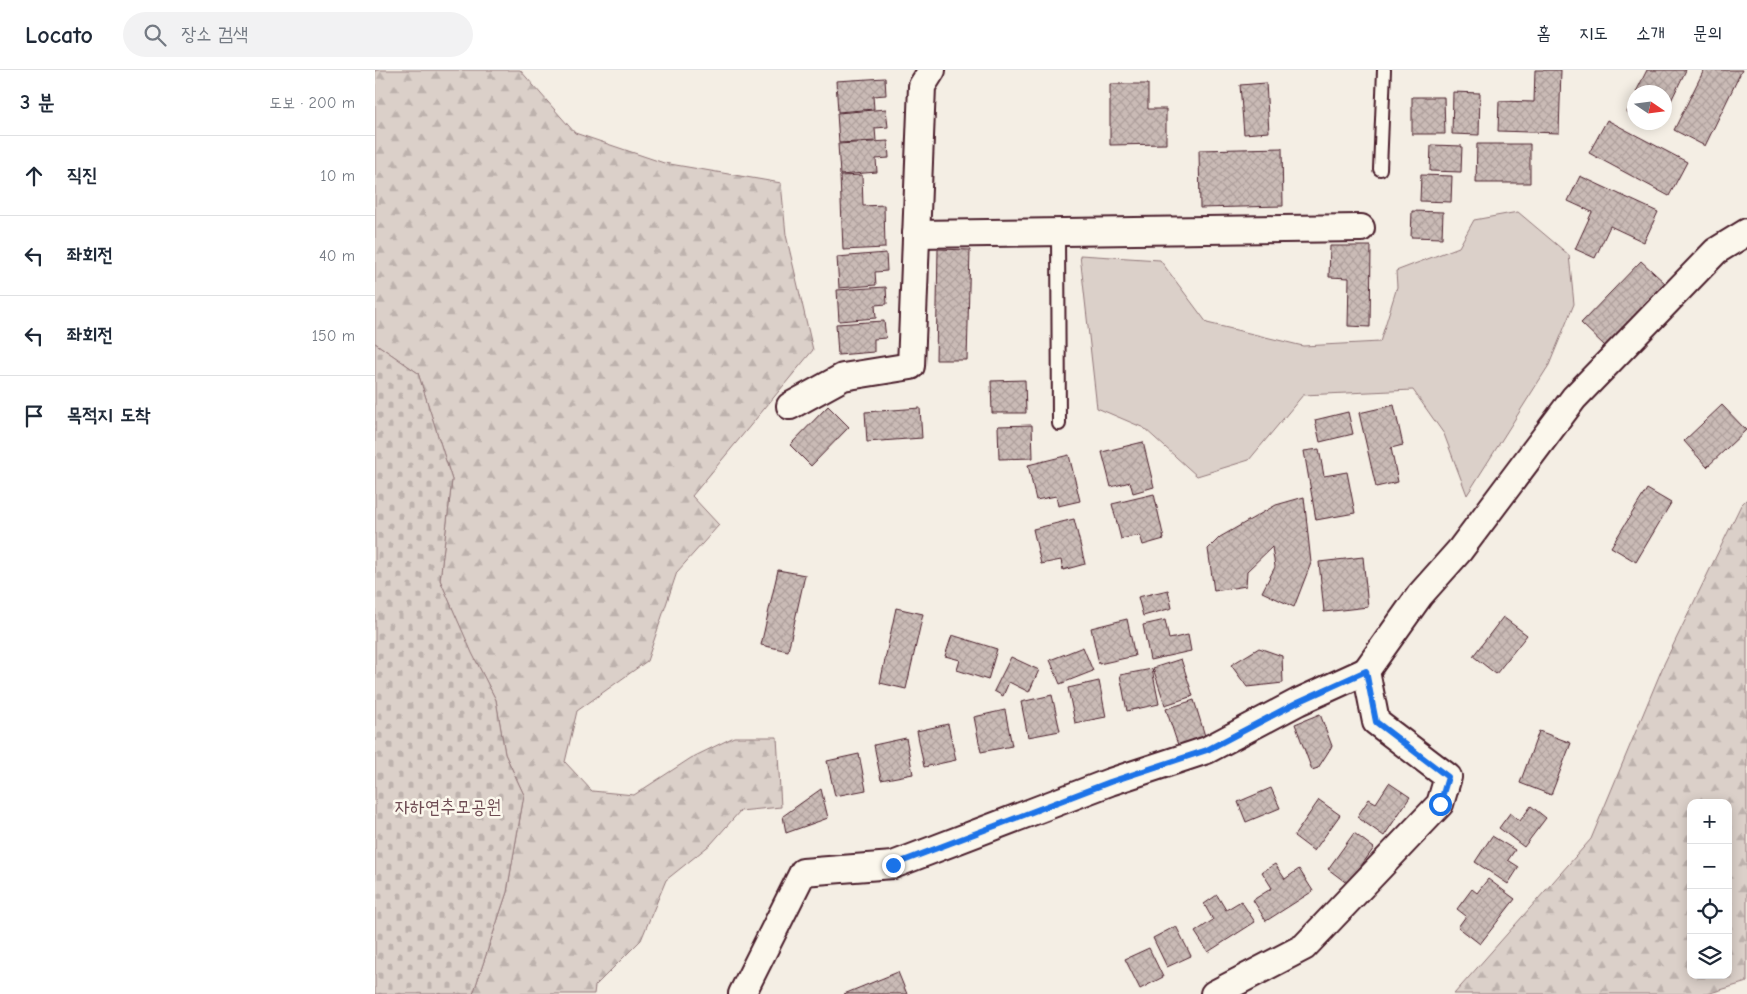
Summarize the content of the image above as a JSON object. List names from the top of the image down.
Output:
{
  "parks": ["자하연추모공원"],
  "north": "right",
  "page": {
    "header": "Locato",
    "search": "장소 검색",
    "nav": [
      "홈",
      "지도",
      "소개",
      "문의"
    ],
    "heading": ["3 분", "도보 · 200 m"],
    "list": [
      ["직진", "10 m"],
      ["좌회전", "40 m"],
      ["좌회전", "150 m"],
      "목적지 도착"
    ],
    "map_buttons": ["+", "−"]
  }
}
